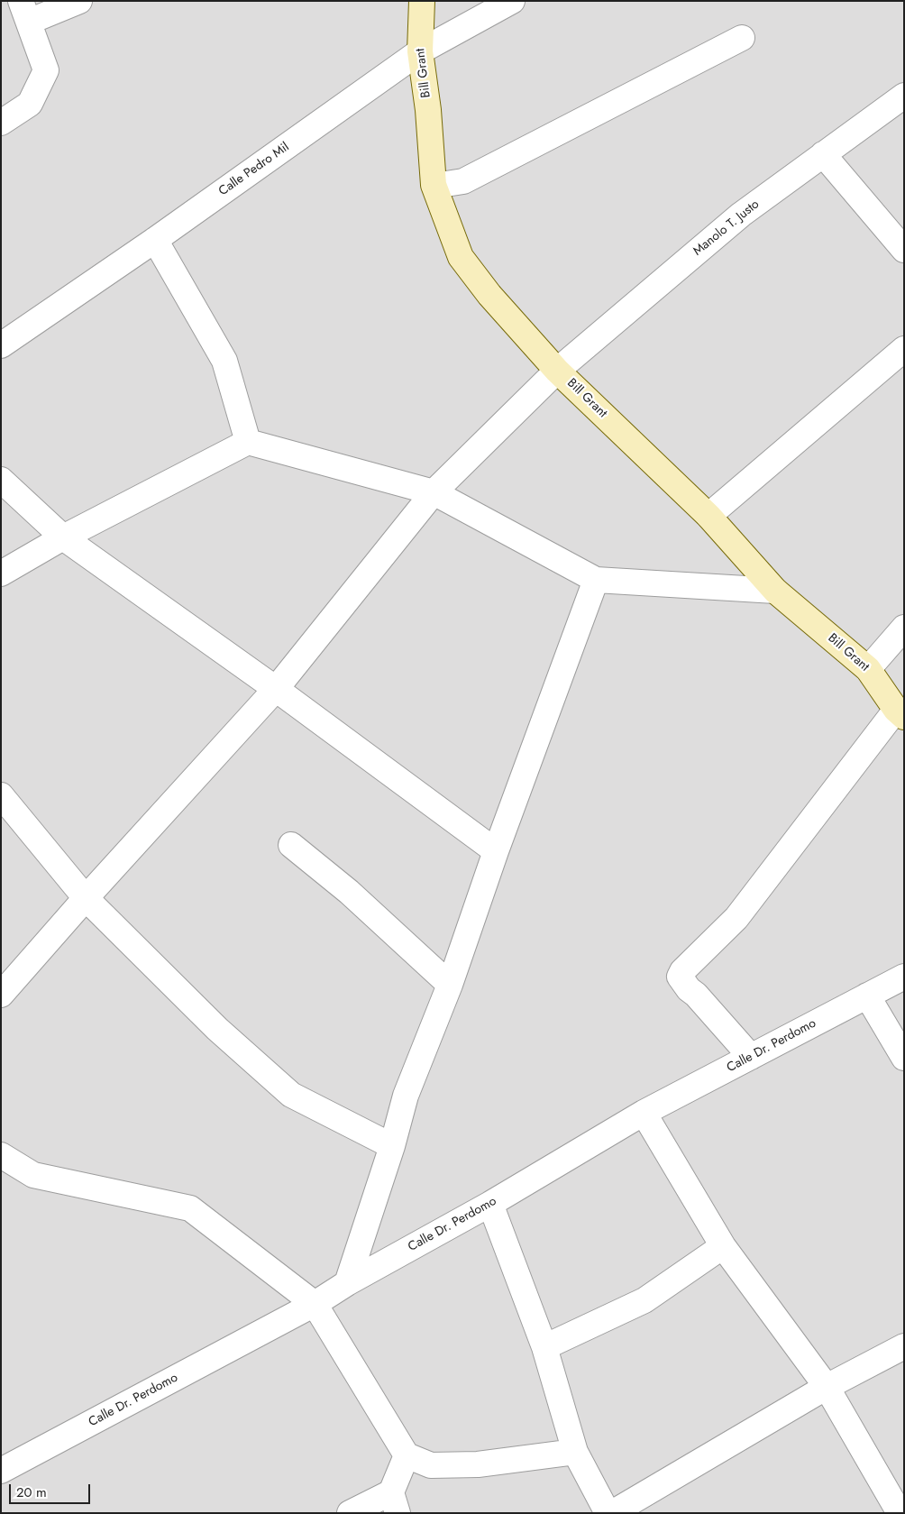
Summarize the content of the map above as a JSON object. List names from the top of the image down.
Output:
{
  "streets": {
    "street": [
      "Bill Grant",
      "Calle Pedro Mil",
      "Manolo T. Justo",
      "Calle Dr. Perdomo"
    ]
  },
  "crossings": [
    ["Bill Grant", "Calle Pedro Mil"],
    ["Bill Grant", "Manolo T. Justo"]
  ],
  "scale_bar": "20 m"
}
